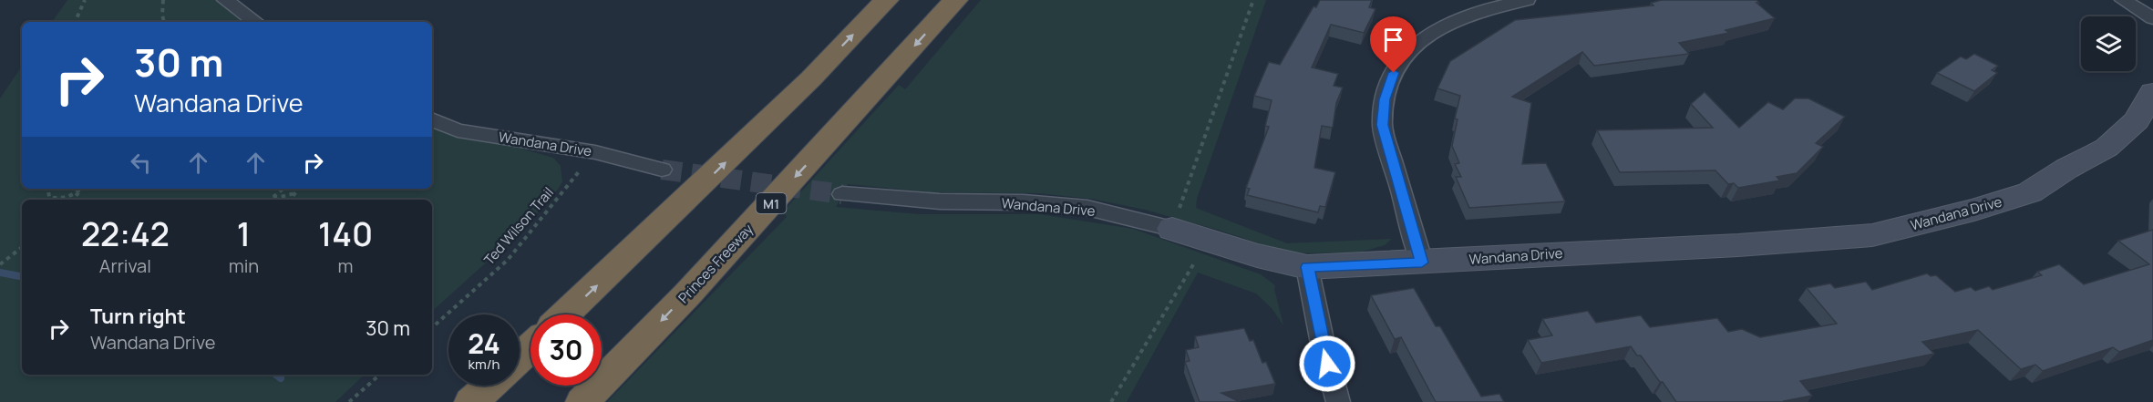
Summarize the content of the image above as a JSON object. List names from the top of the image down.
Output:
{
  "streets": {
    "highway": ["M1", "Princes Freeway"],
    "street": ["Wandana Drive"],
    "path": ["Ted Wilson Trail"]
  },
  "crossings": [
    ["Wandana Drive", "Ted Wilson Trail"]
  ],
  "page": {
    "turn": ["30 m", "Wandana Drive"],
    "eta": [
      "22:42",
      "Arrival",
      "1",
      "min",
      "140",
      "m"
    ],
    "list": [
      {
        "name": "Turn right",
        "note": "Wandana Drive",
        "value": "30 m"
      }
    ],
    "speed": "24 km/h",
    "limit": "30"
  }
}
